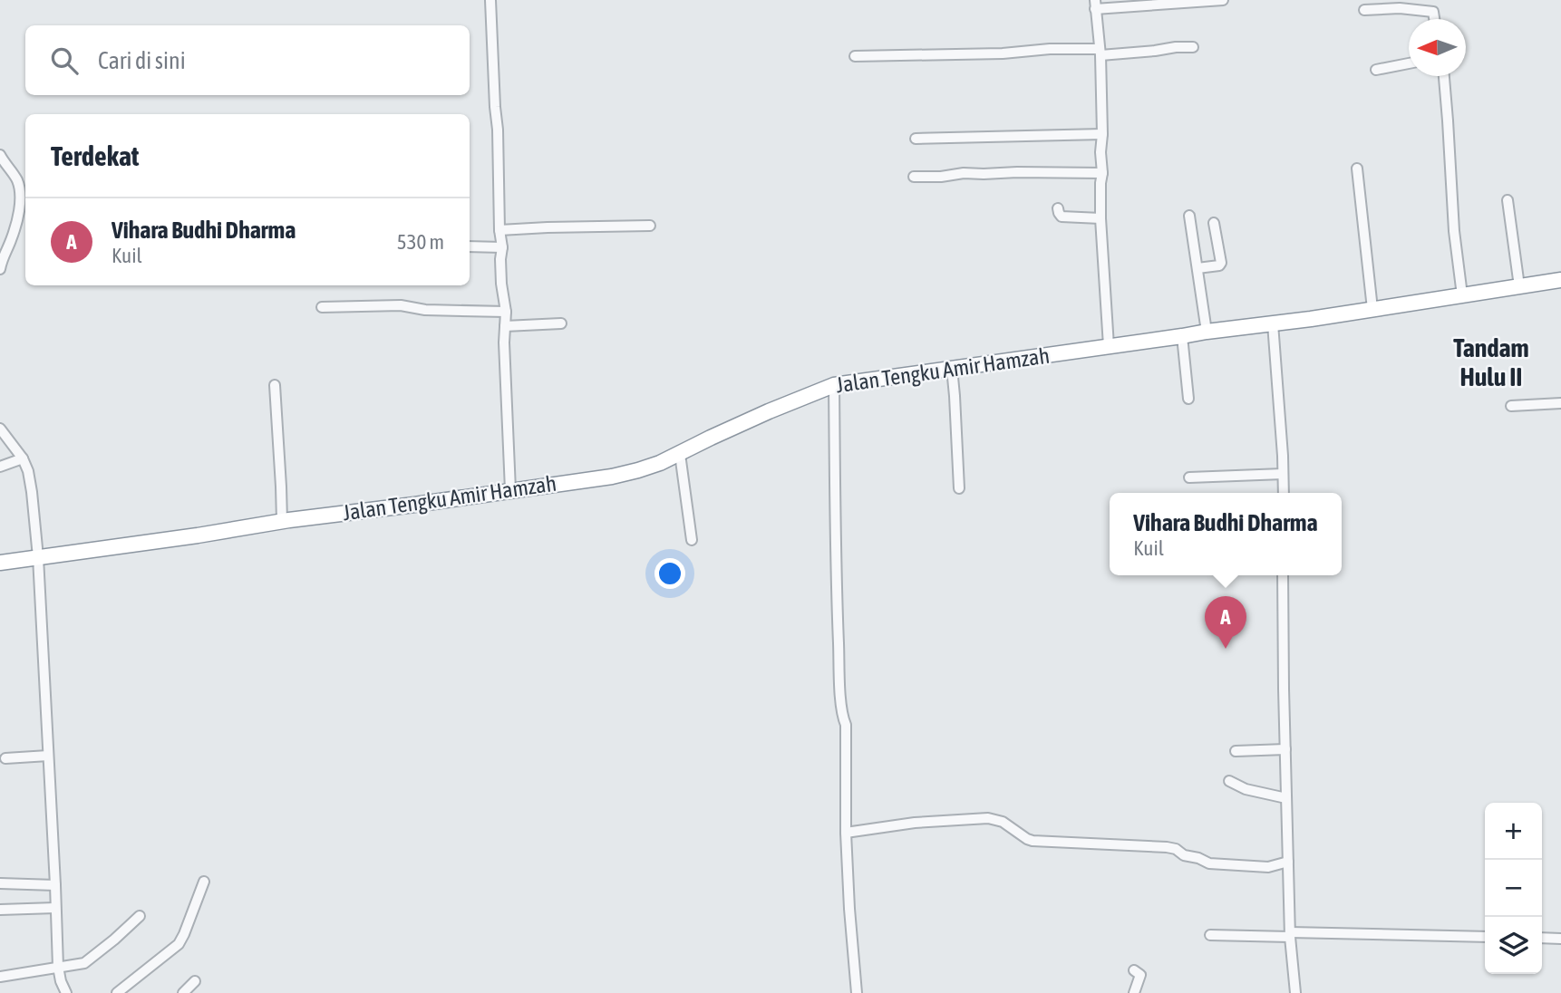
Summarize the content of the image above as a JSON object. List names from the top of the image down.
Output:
{
  "streets": {
    "highway": ["Jalan Tengku Amir Hamzah"]
  },
  "districts": ["Tandam Hulu II"],
  "north": "left",
  "page": {
    "search": "Cari di sini",
    "heading": "Terdekat",
    "list": [
      {
        "mark": "A",
        "name": "Vihara Budhi Dharma",
        "note": "Kuil",
        "value": "530 m"
      }
    ],
    "popup": ["Vihara Budhi Dharma", "Kuil"],
    "pins": "A",
    "map_buttons": ["+", "−"]
  }
}
